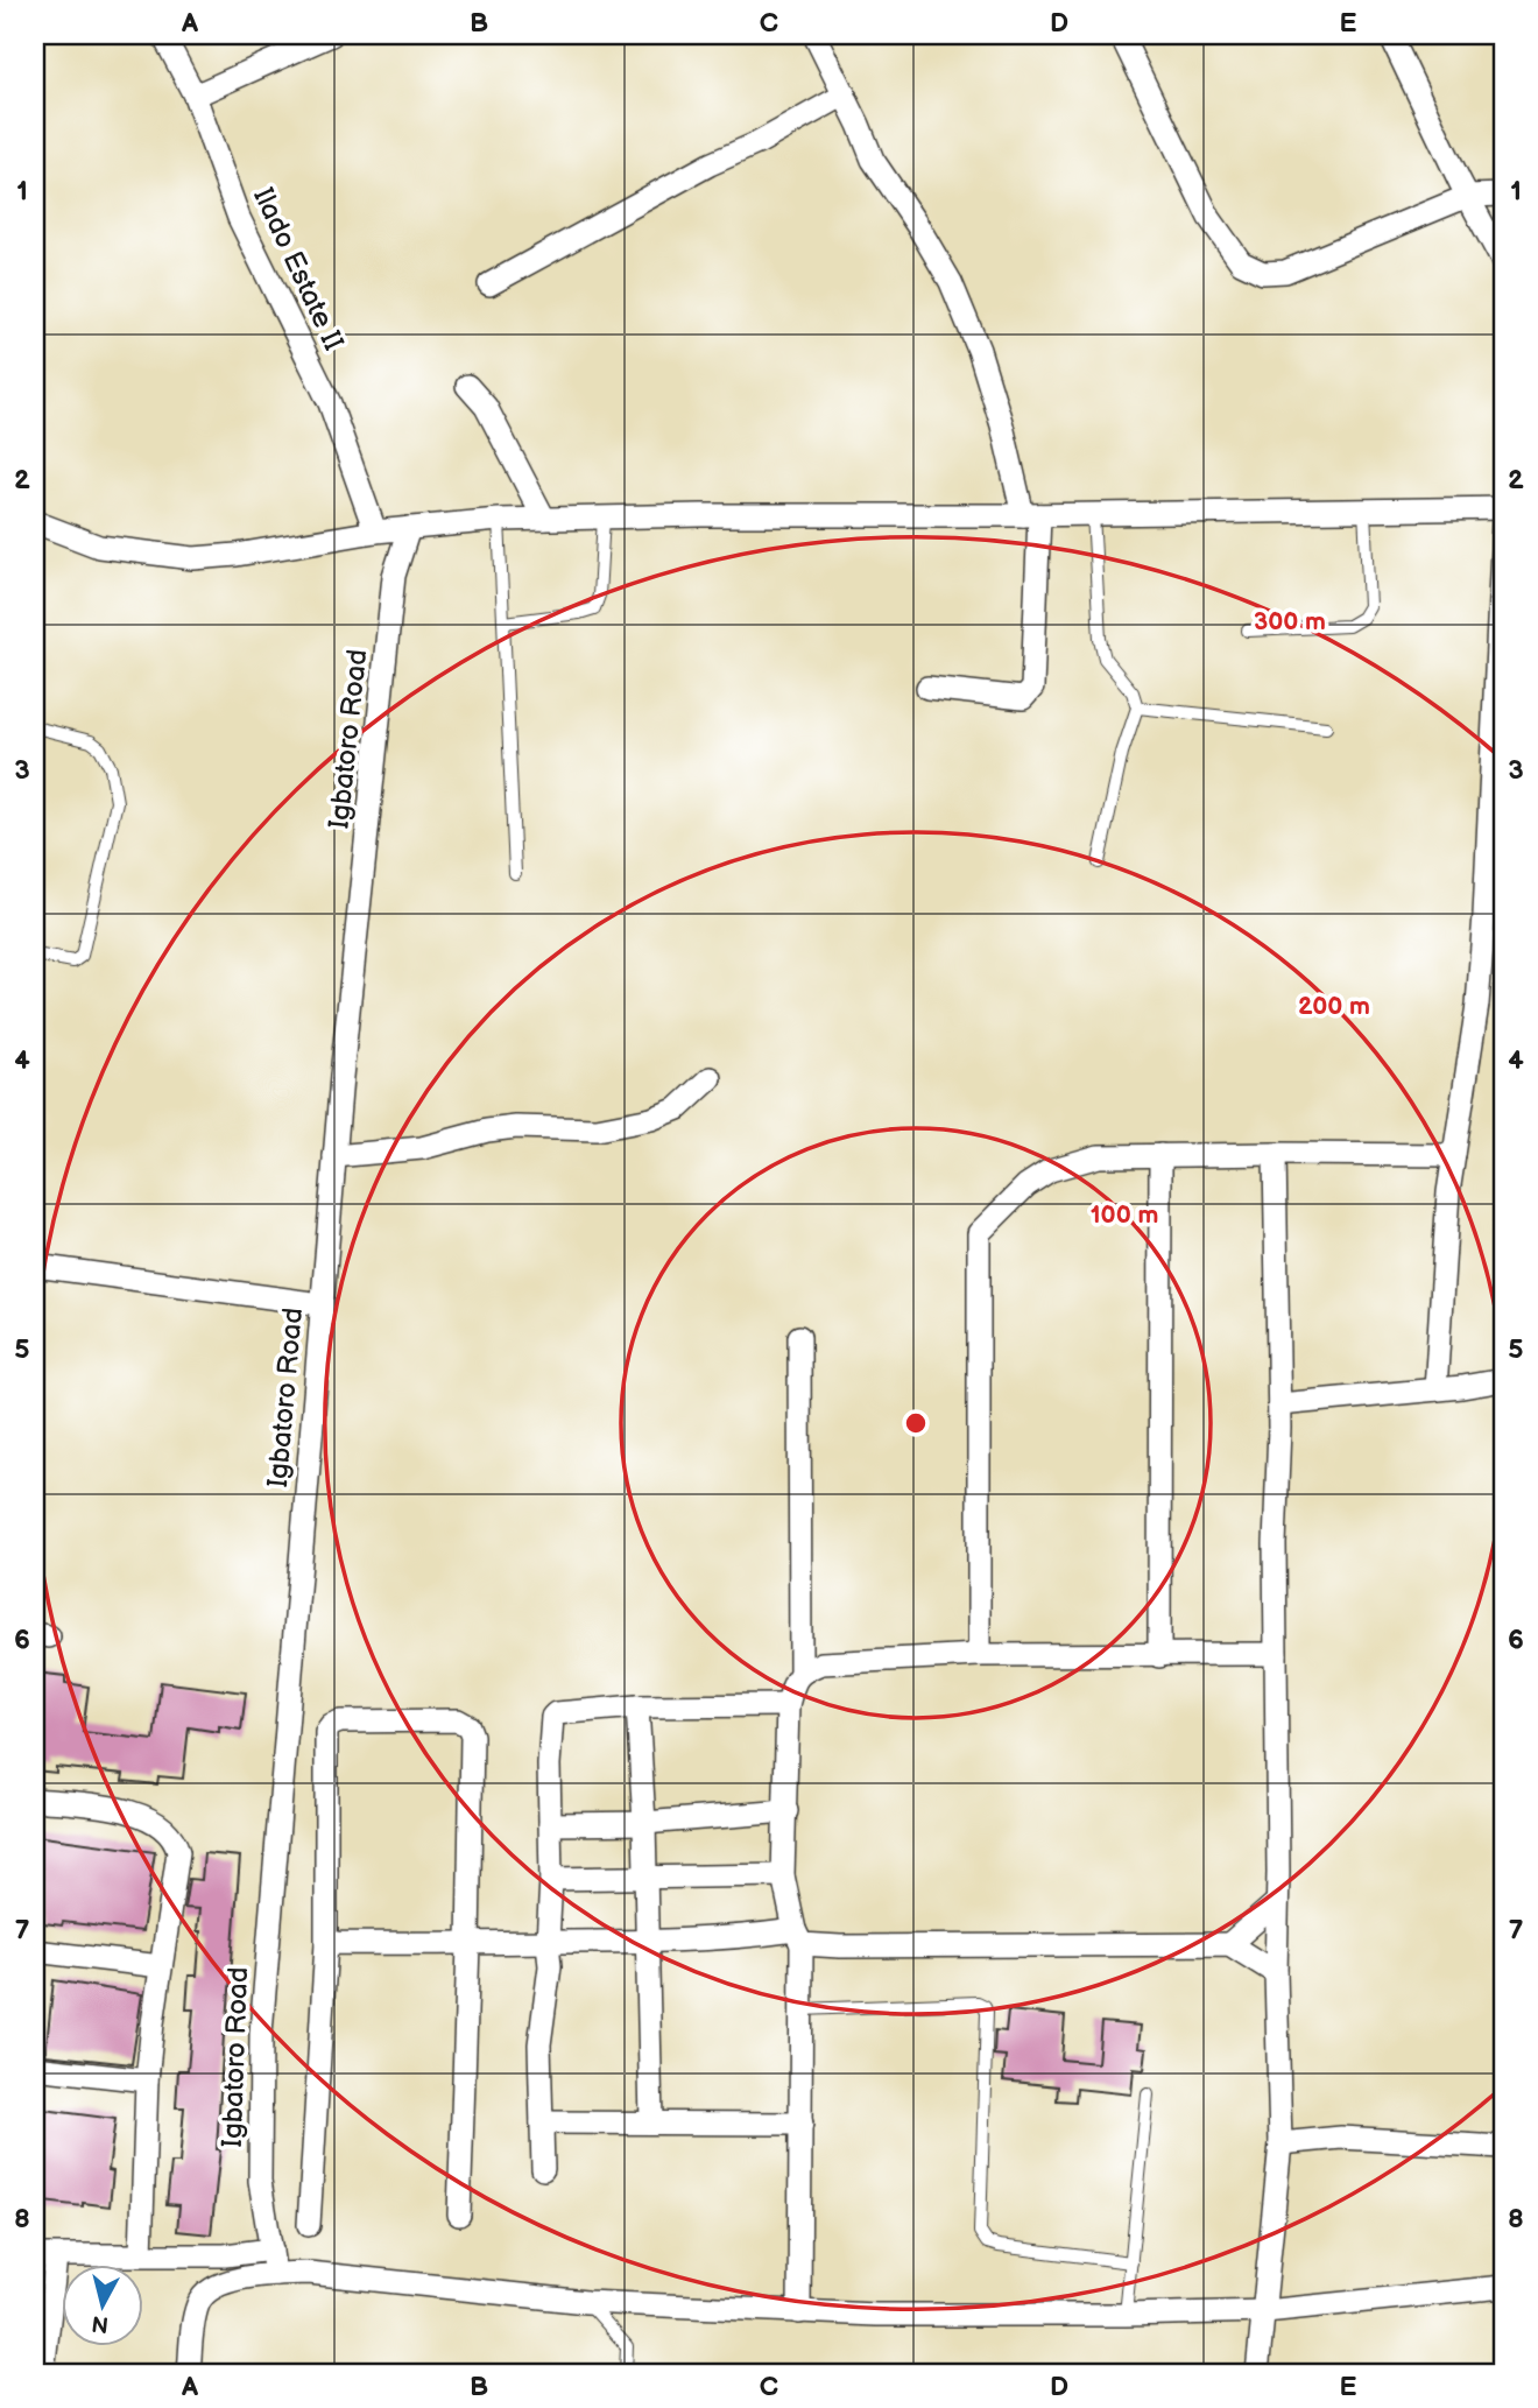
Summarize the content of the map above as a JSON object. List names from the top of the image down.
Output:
{
  "streets": {
    "street": ["Ilado Estate II", "Igbatoro Road"]
  },
  "north": "bottom",
  "grid": {
    "columns": [
      "A",
      "B",
      "C",
      "D",
      "E"
    ],
    "rows": [
      "1",
      "2",
      "3",
      "4",
      "5",
      "6",
      "7",
      "8"
    ]
  },
  "rings": ["300 m", "200 m", "100 m"]
}
